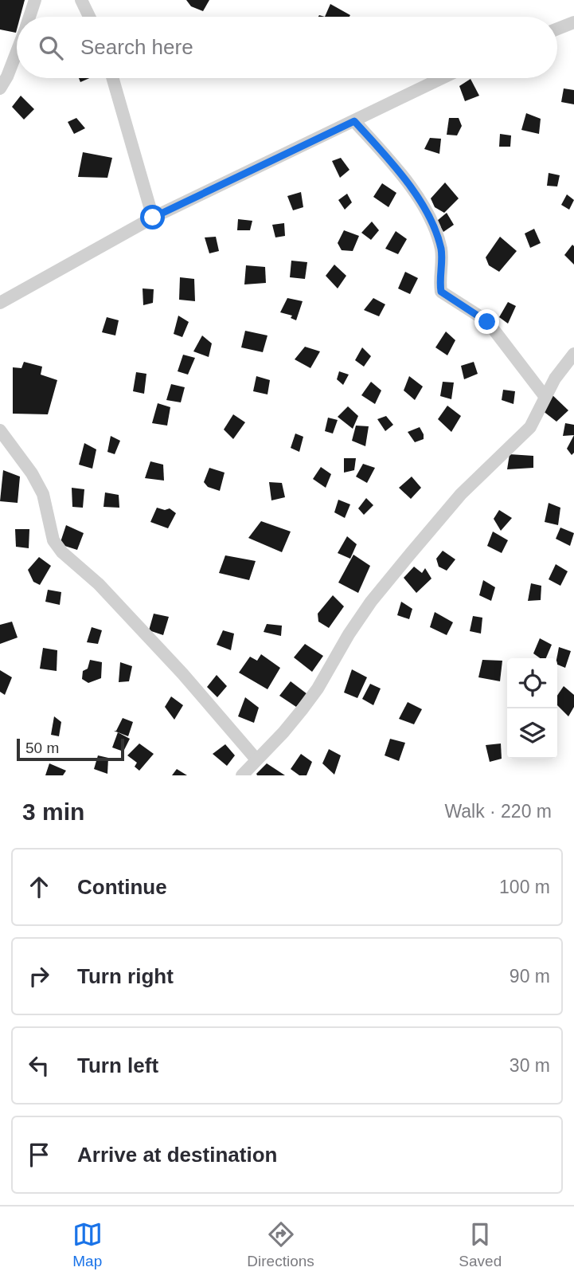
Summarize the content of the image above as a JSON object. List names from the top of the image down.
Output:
{
  "scale_bar": "50 m",
  "page": {
    "search": "Search here",
    "scale": "50 m",
    "heading": ["3 min", "Walk · 220 m"],
    "list": [
      ["Continue", "100 m"],
      ["Turn right", "90 m"],
      ["Turn left", "30 m"],
      "Arrive at destination"
    ],
    "nav": ["Map", "Directions", "Saved"]
  }
}
